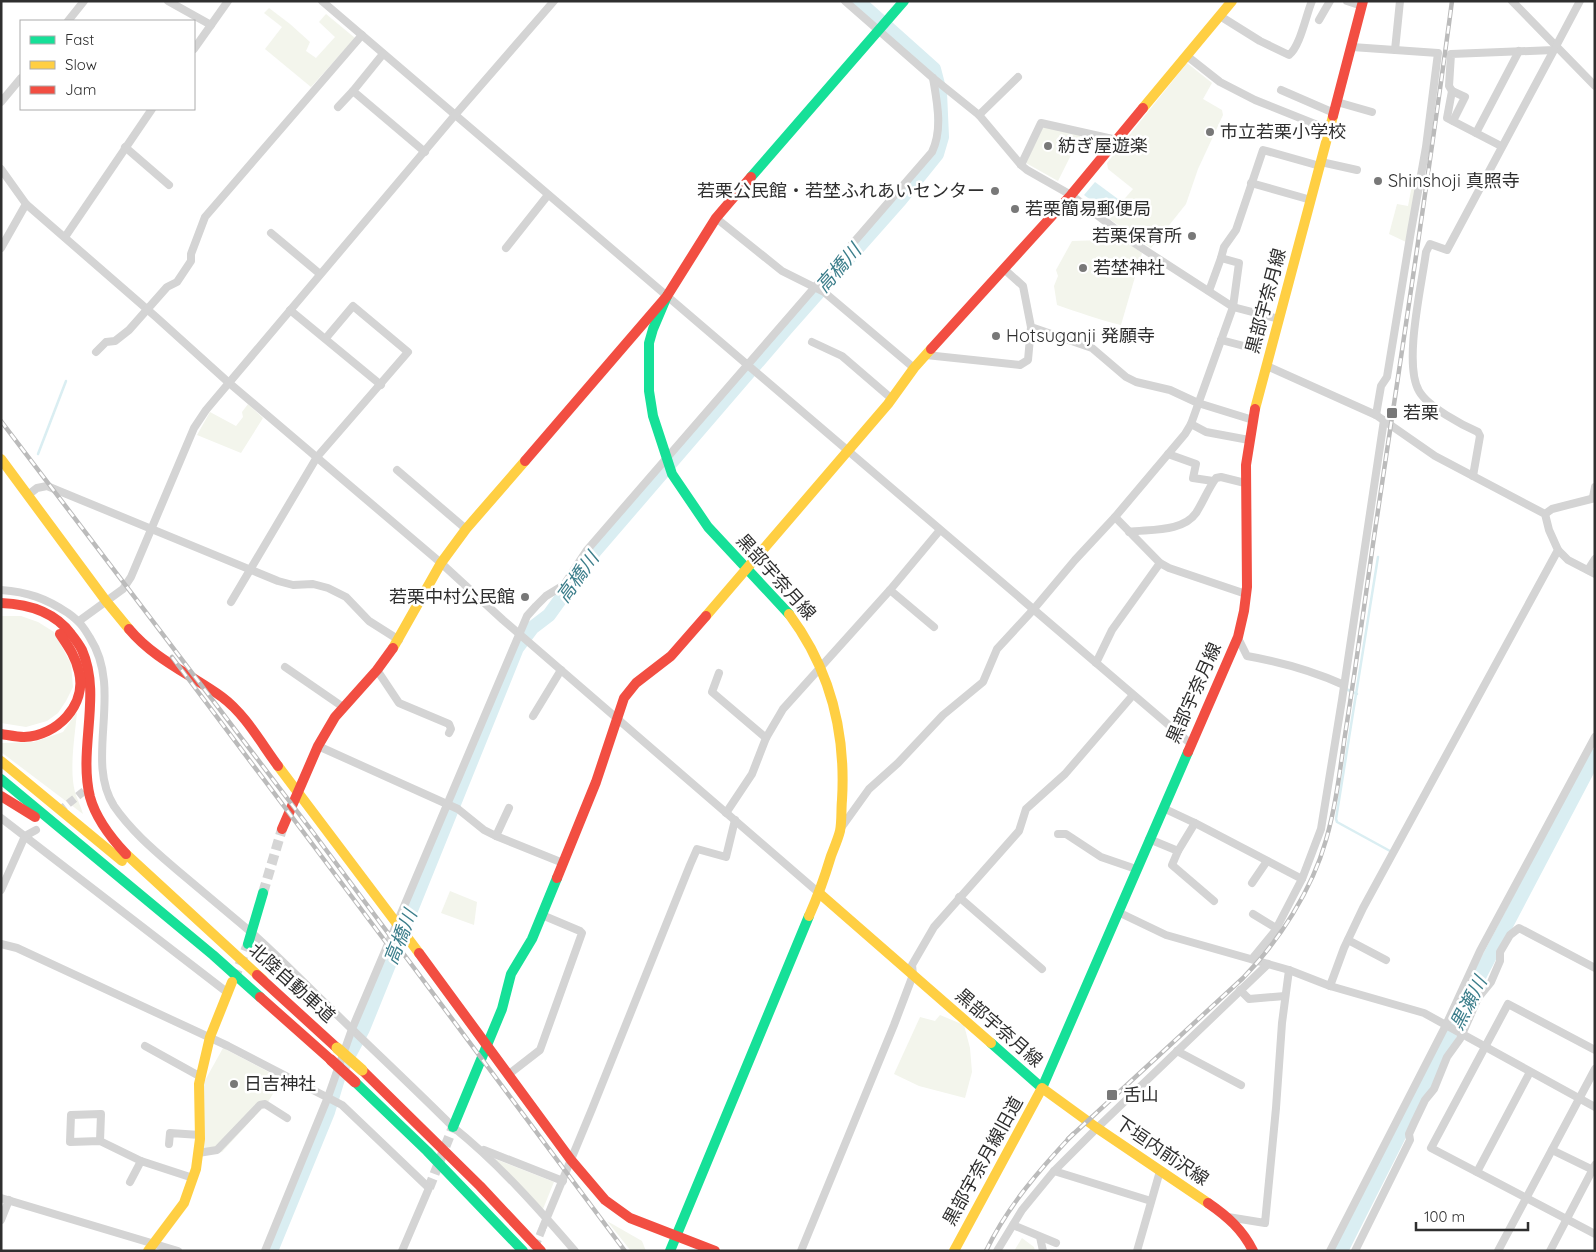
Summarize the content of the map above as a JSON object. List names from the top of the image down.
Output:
{
  "streets": {
    "main road": [
      "黒部宇奈月線",
      "北陸自動車道",
      "下垣内前沢線",
      "黒部宇奈月線旧道"
    ]
  },
  "crossings": [
    ["黒部宇奈月線", "下垣内前沢線"],
    ["黒部宇奈月線", "黒部宇奈月線旧道"],
    ["下垣内前沢線", "黒部宇奈月線旧道"]
  ],
  "water": ["高橋川", "黒瀬川"],
  "places": {
    "other": [
      "市立若栗小学校",
      "紡ぎ屋遊楽",
      "Shinshoji 真照寺",
      "若栗公民館・若埜ふれあいセンター",
      "若栗簡易郵便局",
      "若栗保育所",
      "若埜神社",
      "Hotsuganji 発願寺",
      "若栗中村公民館",
      "日吉神社"
    ],
    "transit": ["若栗", "舌山"]
  },
  "legend": ["Fast", "Slow", "Jam"],
  "scale_bar": "100 m"
}
